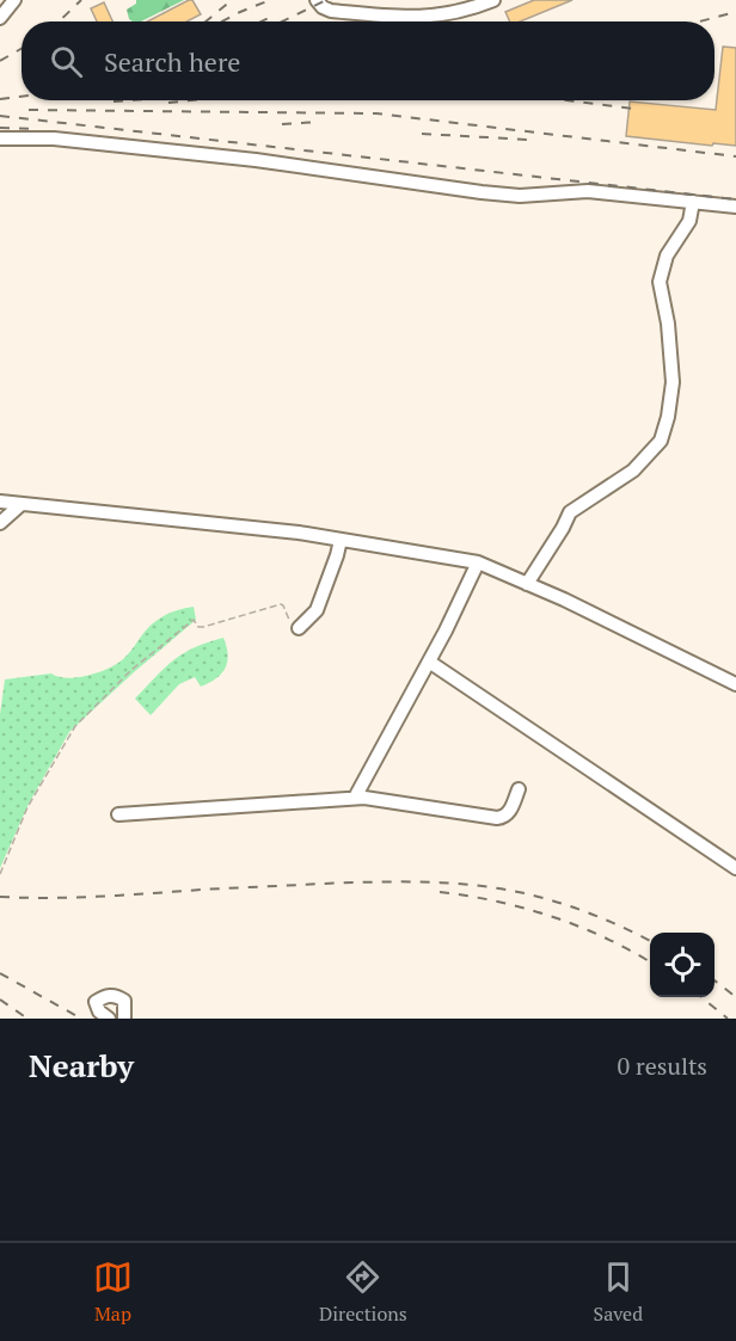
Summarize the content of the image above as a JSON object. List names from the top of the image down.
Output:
{
  "page": {
    "search": "Search here",
    "heading": ["Nearby", "0 results"],
    "nav": ["Map", "Directions", "Saved"]
  }
}
